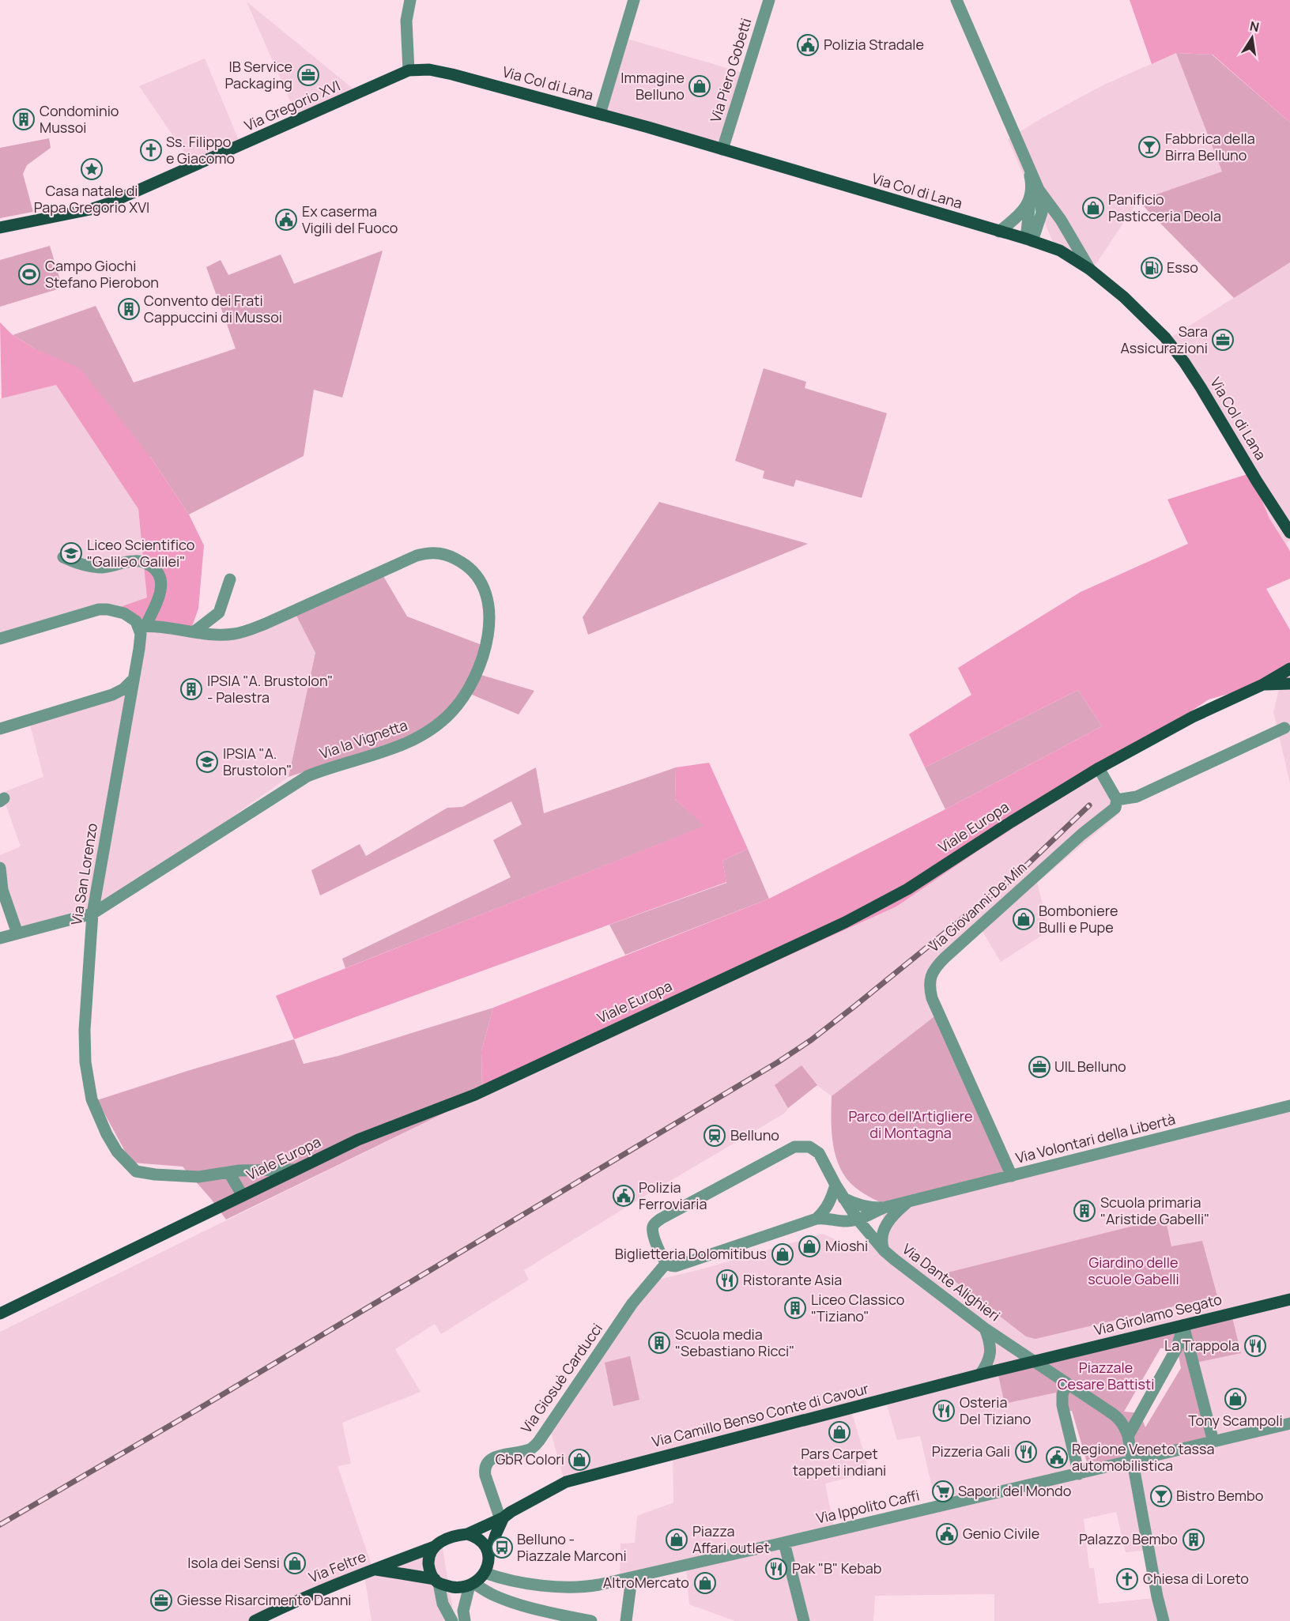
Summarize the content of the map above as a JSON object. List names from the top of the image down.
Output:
{
  "streets": {
    "main road": [
      "Via Col di Lana",
      "Via Gregorio XVI",
      "Viale Europa",
      "Via Girolamo Segato",
      "Via Camillo Benso Conte di Cavour",
      "Via Feltre"
    ],
    "street": [
      "Via Piero Gobetti",
      "Via la Vignetta",
      "Via San Lorenzo",
      "Via Giovanni De Min",
      "Via Volontari della Libertà",
      "Via Dante Alighieri",
      "Via Giosuè Carducci",
      "Via Ippolito Caffi"
    ]
  },
  "crossings": [
    ["Via Piero Gobetti", "Via Col di Lana"],
    ["Via Col di Lana", "Via Gregorio XVI"],
    ["Via la Vignetta", "Via San Lorenzo"],
    ["Viale Europa", "Via San Lorenzo"],
    ["Via Giovanni De Min", "Via Volontari della Libertà"],
    ["Via Volontari della Libertà", "Via Dante Alighieri"],
    ["Via Dante Alighieri", "Via Girolamo Segato"],
    ["Via Dante Alighieri", "Via Giosuè Carducci"],
    ["Via Dante Alighieri", "Via Camillo Benso Conte di Cavour"],
    ["Via Girolamo Segato", "Via Camillo Benso Conte di Cavour"],
    ["Via Giosuè Carducci", "Via Camillo Benso Conte di Cavour"],
    ["Via Camillo Benso Conte di Cavour", "Via Ippolito Caffi"],
    ["Via Camillo Benso Conte di Cavour", "Via Feltre"],
    ["Via Ippolito Caffi", "Via Feltre"]
  ],
  "parks": ["Parco dell'Artigliere di Montagna", "Giardino delle scuole Gabelli", "Piazzale Cesare Battisti"],
  "places": {
    "public building": [
      "Polizia Stradale",
      "Ex caserma Vigili del Fuoco",
      "Polizia Ferroviaria",
      "Regione Veneto tassa automobilistica",
      "Genio Civile"
    ],
    "office": [
      "IB Service Packaging",
      "Sara Assicurazioni",
      "UIL Belluno",
      "Giesse Risarcimento Danni"
    ],
    "shop": [
      "Immagine Belluno",
      "Panificio Pasticceria Deola",
      "Bomboniere Bulli e Pupe",
      "Mioshi",
      "Biglietteria Dolomitibus",
      "Tony Scampoli",
      "Pars Carpet tappeti indiani",
      "GbR Colori",
      "Piazza Affari outlet",
      "Isola dei Sensi",
      "AltroMercato"
    ],
    "building": [
      "Condominio Mussoi",
      "Convento dei Frati Cappuccini di Mussoi",
      "IPSIA \"A. Brustolon\" - Palestra",
      "Scuola primaria \"Aristide Gabelli\"",
      "Liceo Classico \"Tiziano\"",
      "Scuola media \"Sebastiano Ricci\"",
      "Palazzo Bembo"
    ],
    "bar": ["Fabbrica della Birra Belluno", "Bistro Bembo"],
    "church": ["Ss. Filippo e Giacomo", "Chiesa di Loreto"],
    "place": ["Casa natale di Papa Gregorio XVI"],
    "fuel station": ["Esso"],
    "sports": ["Campo Giochi Stefano Pierobon"],
    "school or university": ["Liceo Scientifico \"Galileo Galilei\"", "IPSIA \"A. Brustolon\""],
    "station": ["Belluno"],
    "restaurant": [
      "Ristorante Asia",
      "La Trappola",
      "Osteria Del Tiziano",
      "Pizzeria Gali",
      "Pak \"B\" Kebab"
    ],
    "supermarket": ["Sapori del Mondo"],
    "bus stop": ["Belluno - Piazzale Marconi"]
  },
  "north": "top"
}
